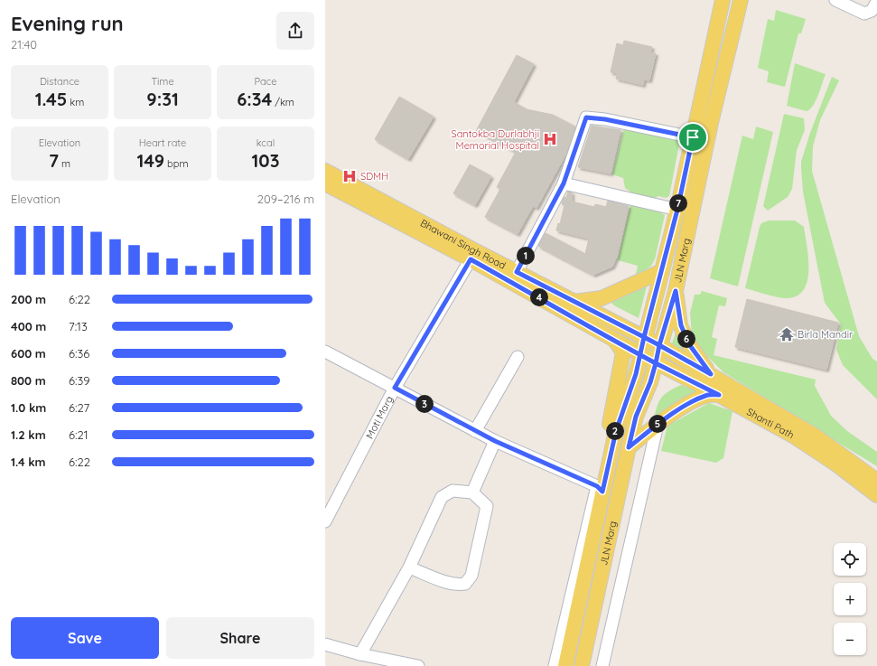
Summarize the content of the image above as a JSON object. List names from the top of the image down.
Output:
{
  "streets": {
    "main road": ["Bhawani Singh Road", "JLN Marg", "Shanti Path"],
    "street": ["Moti Marg"]
  },
  "crossings": [
    ["Bhawani Singh Road", "JLN Marg"],
    ["Bhawani Singh Road", "Moti Marg"],
    ["Bhawani Singh Road", "Shanti Path"],
    ["JLN Marg", "Shanti Path"]
  ],
  "places": {
    "hospital": ["Santokba Durlabhji Memorial Hospital", "SDMH"],
    "temple": ["Birla Mandir"]
  },
  "page": {
    "heading": ["Evening run", "21:40"],
    "stats": [
      ["Distance", "1.45 km"],
      ["Time", "9:31"],
      ["Pace", "6:34 /km"],
      ["Elevation", "7 m"],
      ["Heart rate", "149 bpm"],
      ["kcal", "103"]
    ],
    "chart": ["Elevation", "209–216 m"],
    "pins": [
      "7",
      "1",
      "4",
      "6",
      "3",
      "5",
      "2"
    ],
    "list": [
      {
        "name": "200 m",
        "note": "6:22"
      },
      {
        "name": "400 m",
        "note": "7:13"
      },
      {
        "name": "600 m",
        "note": "6:36"
      },
      {
        "name": "800 m",
        "note": "6:39"
      },
      {
        "name": "1.0 km",
        "note": "6:27"
      },
      {
        "name": "1.2 km",
        "note": "6:21"
      },
      {
        "name": "1.4 km",
        "note": "6:22"
      }
    ],
    "map_buttons": ["+", "−"],
    "buttons": ["Save", "Share"]
  }
}
